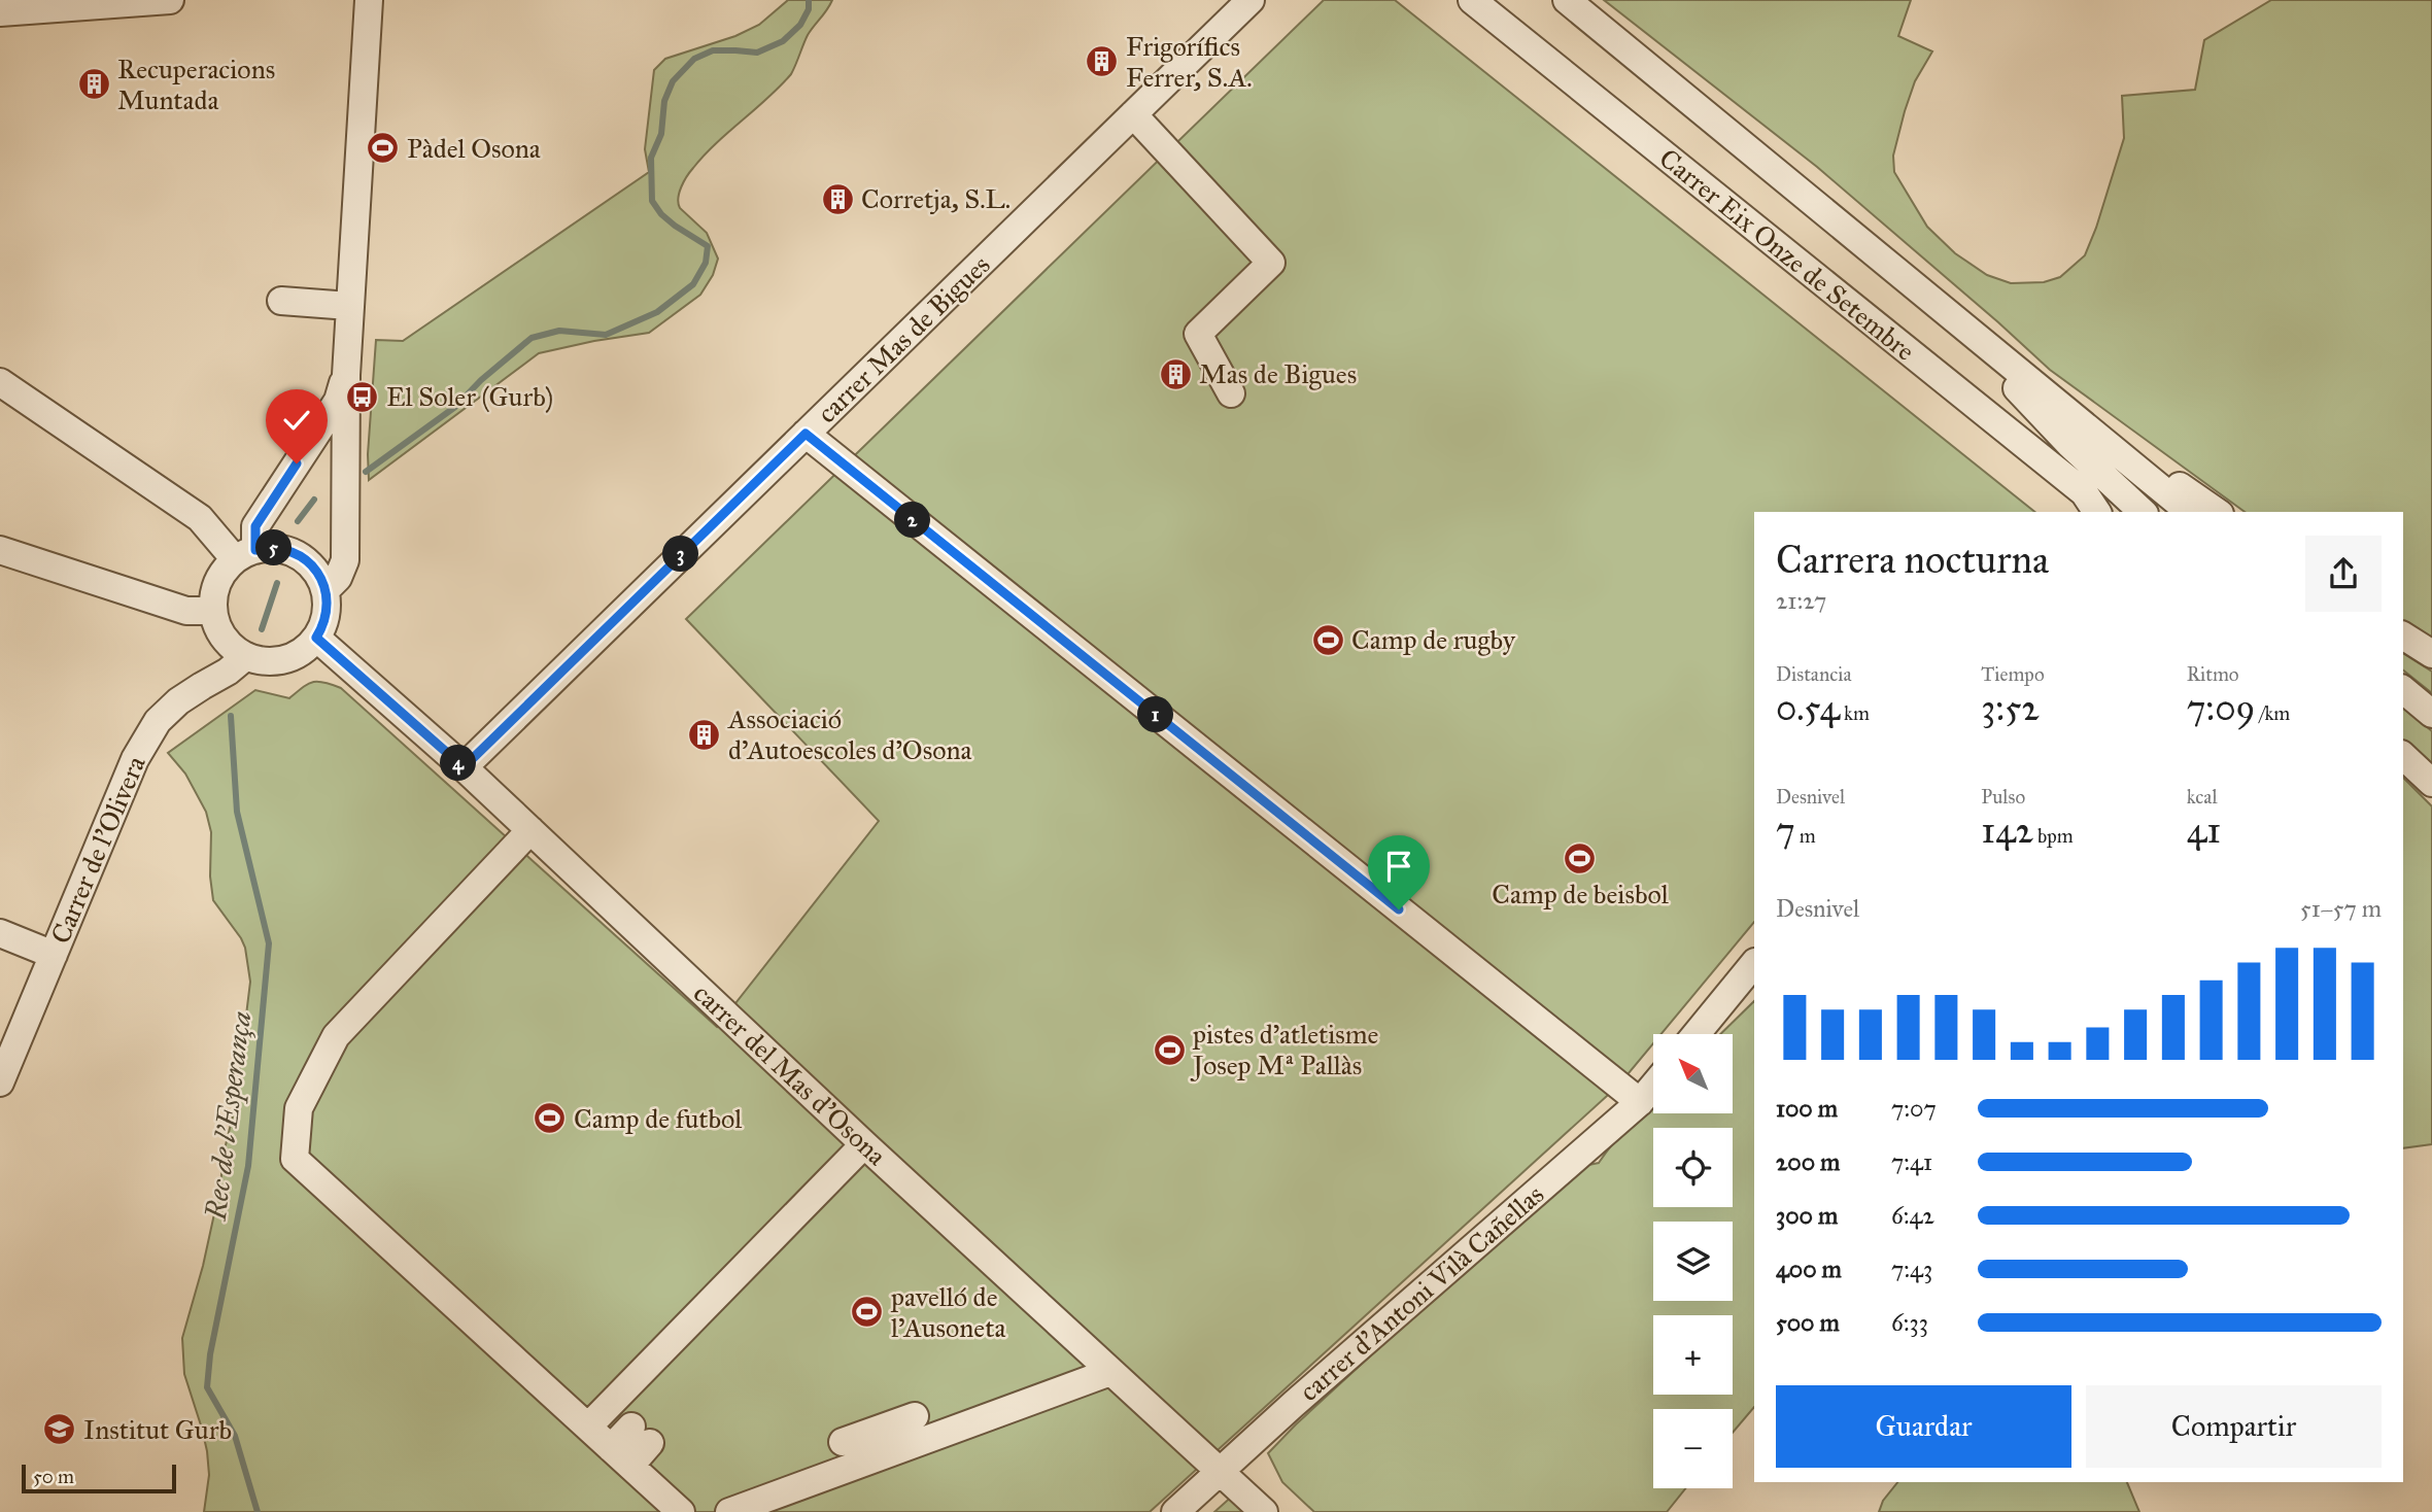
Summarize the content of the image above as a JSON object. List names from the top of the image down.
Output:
{
  "streets": {
    "street": [
      "Carrer Eix Onze de Setembre",
      "carrer Mas de Bigues",
      "Carrer de l'Olivera",
      "carrer del Mas d'Osona",
      "carrer d'Antoni Vilà Cañellas"
    ]
  },
  "crossings": [
    ["carrer Mas de Bigues", "carrer del Mas d'Osona"],
    ["Carrer de l'Olivera", "carrer del Mas d'Osona"],
    ["carrer del Mas d'Osona", "carrer d'Antoni Vilà Cañellas"]
  ],
  "water": ["Rec de l'Esperança"],
  "places": {
    "building": [
      "Frigorífics Ferrer, S.A.",
      "Recuperacions Muntada",
      "Corretja, S.L.",
      "Mas de Bigues",
      "Associació d'Autoescoles d'Osona"
    ],
    "sports": [
      "Pàdel Osona",
      "Camp de rugby",
      "Camp de beisbol",
      "pistes d'atletisme Josep Mª Pallàs",
      "Camp de futbol",
      "pavelló de l'Ausoneta"
    ],
    "bus stop": ["El Soler (Gurb)"],
    "school or university": ["Institut Gurb"]
  },
  "scale_bar": "50 m",
  "north": "top left",
  "page": {
    "pins": [
      "2",
      "5",
      "3",
      "1",
      "4"
    ],
    "heading": ["Carrera nocturna", "21:27"],
    "stats": [
      ["Distancia", "0.54 km"],
      ["Tiempo", "3:52"],
      ["Ritmo", "7:09 /km"],
      ["Desnivel", "7 m"],
      ["Pulso", "142 bpm"],
      ["kcal", "41"]
    ],
    "chart": ["Desnivel", "51–57 m"],
    "map_buttons": ["+", "−"],
    "list": [
      {
        "name": "100 m",
        "note": "7:07"
      },
      {
        "name": "200 m",
        "note": "7:41"
      },
      {
        "name": "300 m",
        "note": "6:42"
      },
      {
        "name": "400 m",
        "note": "7:43"
      },
      {
        "name": "500 m",
        "note": "6:33"
      }
    ],
    "buttons": ["Guardar", "Compartir"],
    "scale": "50 m"
  }
}
